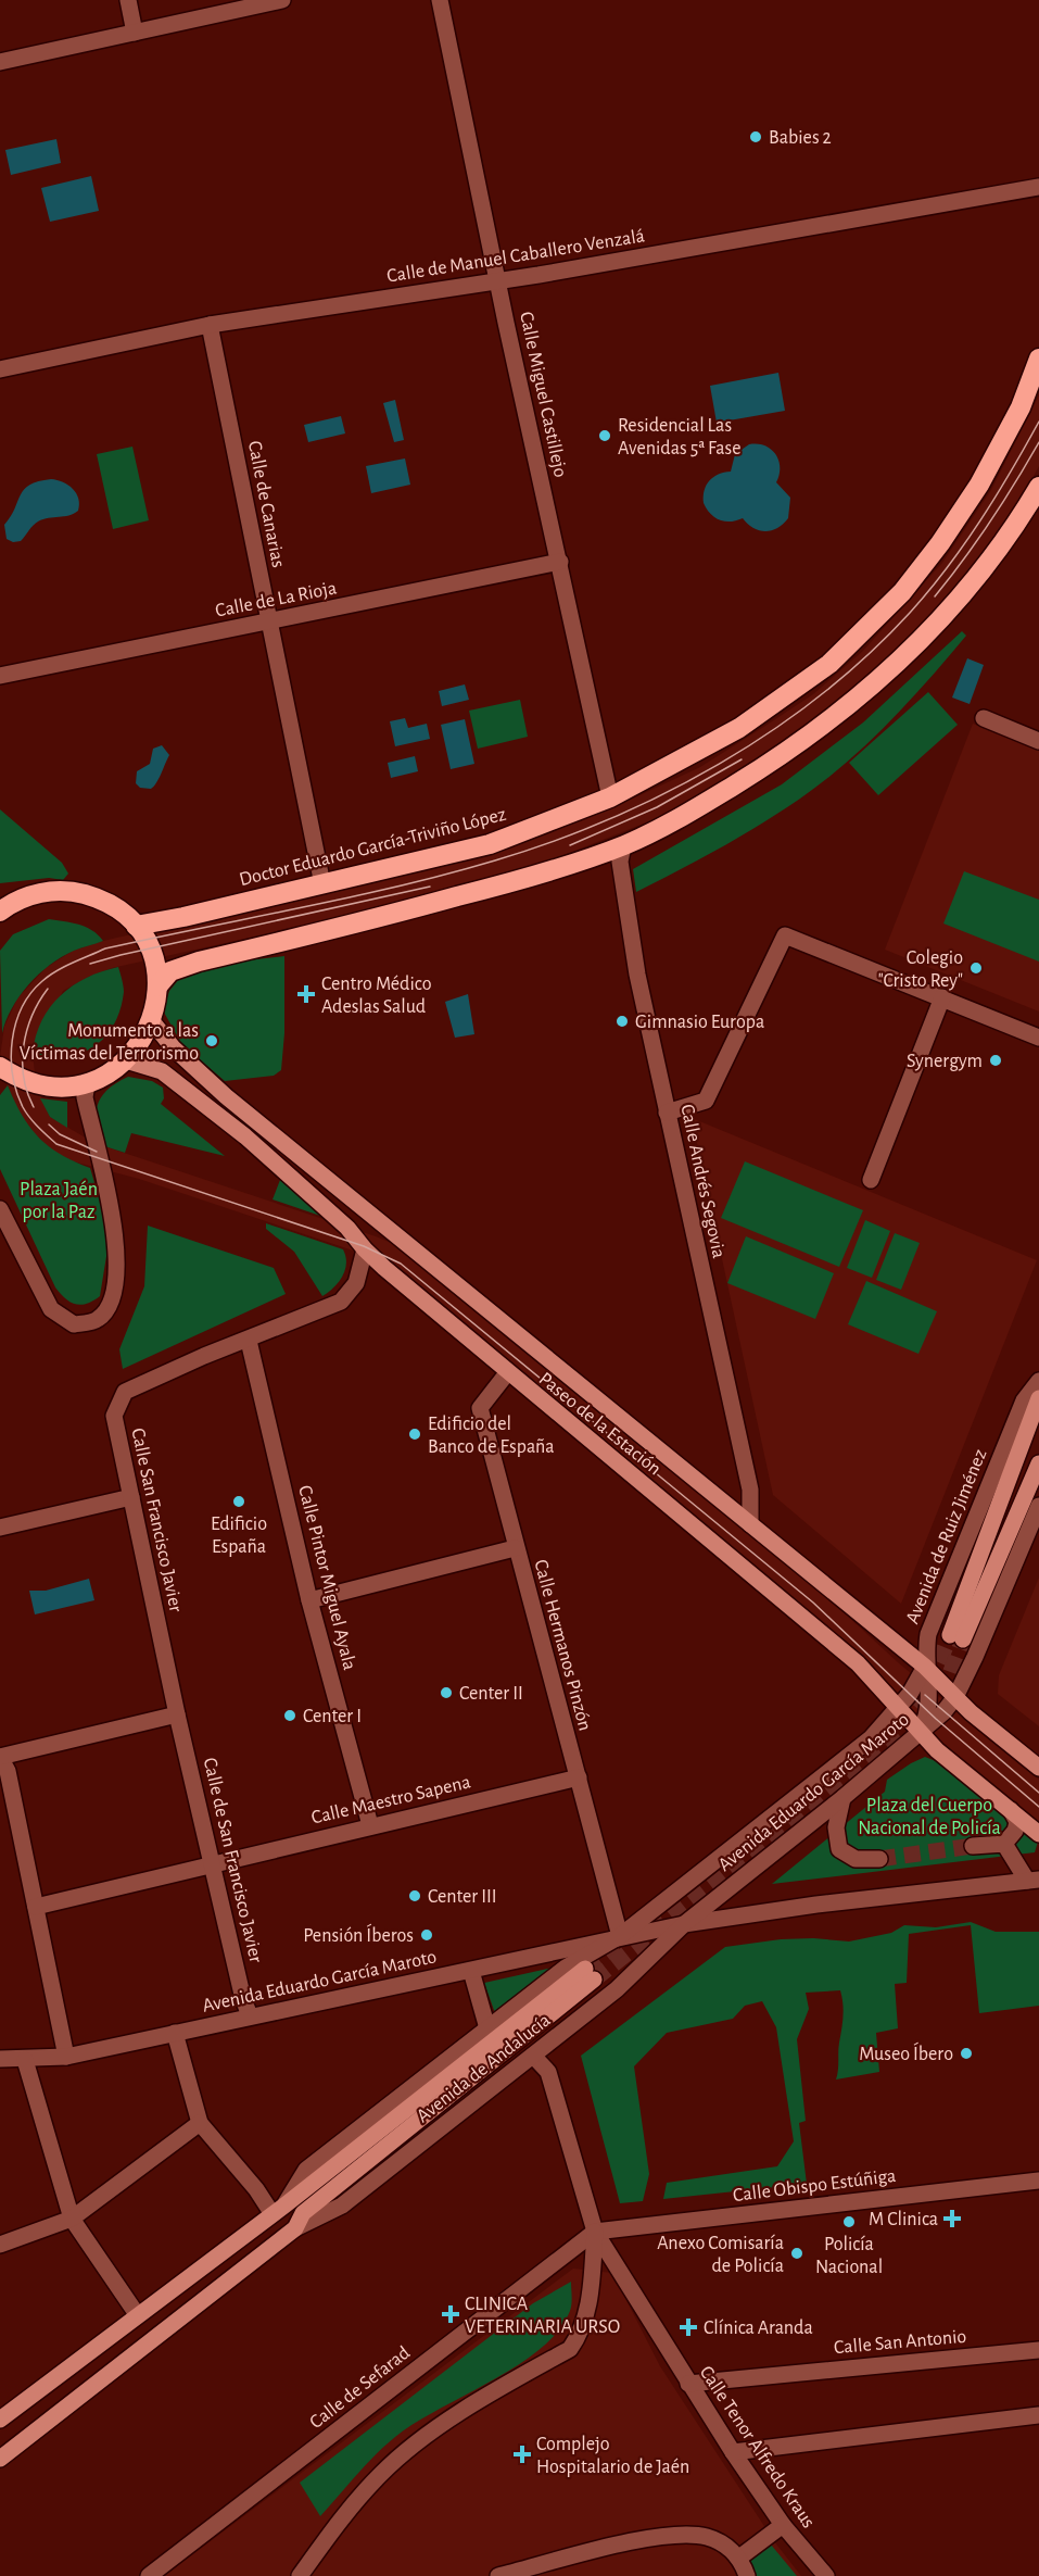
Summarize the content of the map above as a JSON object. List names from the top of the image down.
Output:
{
  "streets": {
    "highway": ["Doctor Eduardo García-Triviño López"],
    "main road": ["Paseo de la Estación", "Avenida de Ruiz Jiménez", "Avenida de Andalucía"],
    "street": [
      "Calle de Manuel Caballero Venzalá",
      "Calle Miguel Castillejo",
      "Calle de Canarias",
      "Calle de La Rioja",
      "Calle Andrés Segovia",
      "Calle San Francisco Javier",
      "Calle Pintor Miguel Ayala",
      "Calle Hermanos Pinzón",
      "Avenida Eduardo García Maroto",
      "Calle Maestro Sapena",
      "Calle de San Francisco Javier",
      "Calle Obispo Estúñiga",
      "Calle San Antonio",
      "Calle de Sefarad",
      "Calle Tenor Alfredo Kraus"
    ]
  },
  "crossings": [
    ["Calle de Manuel Caballero Venzalá", "Calle Miguel Castillejo"],
    ["Calle de Manuel Caballero Venzalá", "Calle de Canarias"],
    ["Calle Miguel Castillejo", "Calle de La Rioja"],
    ["Calle Miguel Castillejo", "Doctor Eduardo García-Triviño López"],
    ["Calle de Canarias", "Calle de La Rioja"],
    ["Calle de Canarias", "Doctor Eduardo García-Triviño López"],
    ["Calle Andrés Segovia", "Paseo de la Estación"],
    ["Paseo de la Estación", "Calle San Francisco Javier"],
    ["Paseo de la Estación", "Avenida de Ruiz Jiménez"],
    ["Paseo de la Estación", "Calle Hermanos Pinzón"],
    ["Paseo de la Estación", "Avenida Eduardo García Maroto"],
    ["Calle San Francisco Javier", "Calle Pintor Miguel Ayala"],
    ["Calle San Francisco Javier", "Calle de San Francisco Javier"],
    ["Avenida de Ruiz Jiménez", "Avenida Eduardo García Maroto"],
    ["Calle Pintor Miguel Ayala", "Calle Maestro Sapena"],
    ["Calle Hermanos Pinzón", "Avenida Eduardo García Maroto"],
    ["Calle Hermanos Pinzón", "Calle Maestro Sapena"],
    ["Calle Hermanos Pinzón", "Avenida de Andalucía"],
    ["Avenida Eduardo García Maroto", "Calle de San Francisco Javier"],
    ["Avenida Eduardo García Maroto", "Avenida de Andalucía"],
    ["Calle Maestro Sapena", "Calle de San Francisco Javier"],
    ["Avenida de Andalucía", "Calle Tenor Alfredo Kraus"],
    ["Calle Obispo Estúñiga", "Calle de Sefarad"],
    ["Calle Obispo Estúñiga", "Calle Tenor Alfredo Kraus"],
    ["Calle San Antonio", "Calle Tenor Alfredo Kraus"],
    ["Calle de Sefarad", "Calle Tenor Alfredo Kraus"]
  ],
  "parks": ["Plaza Jaén por la Paz", "Plaza del Cuerpo Nacional de Policía"],
  "places": {
    "other": [
      "Babies 2",
      "Residencial Las Avenidas 5ª Fase",
      "Colegio \"Cristo Rey\"",
      "Gimnasio Europa",
      "Monumento a las Víctimas del Terrorismo",
      "Synergym",
      "Edificio del Banco de España",
      "Edificio España",
      "Center II",
      "Center I",
      "Center III",
      "Pensión Íberos",
      "Museo Íbero",
      "Policía Nacional",
      "Anexo Comisaría de Policía"
    ],
    "health": [
      "Centro Médico Adeslas Salud",
      "M Clinica",
      "CLINICA VETERINARIA URSO",
      "Clínica Aranda",
      "Complejo Hospitalario de Jaén"
    ]
  }
}
